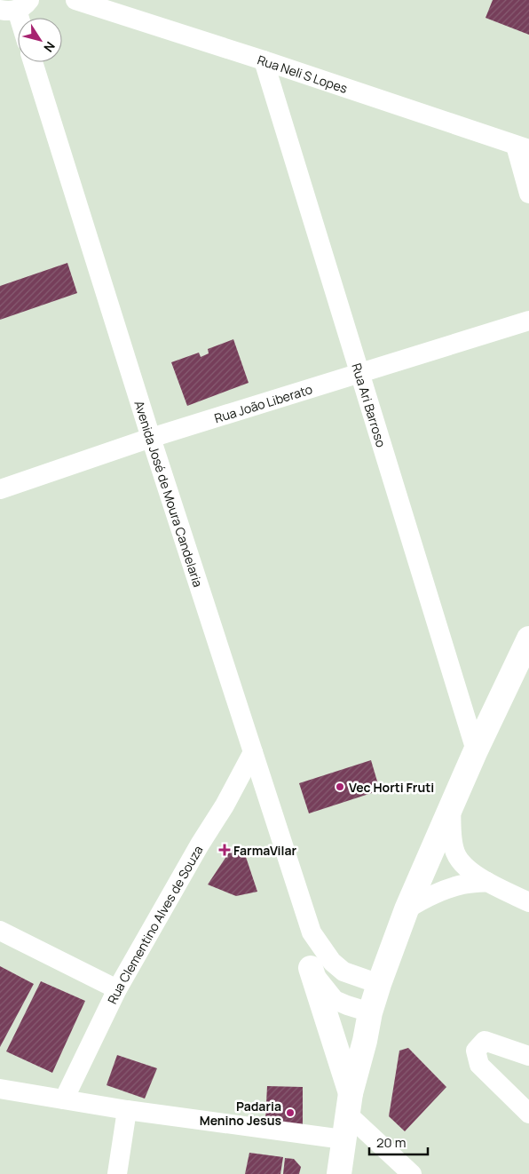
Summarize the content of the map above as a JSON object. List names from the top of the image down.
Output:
{
  "streets": {
    "street": [
      "Rua Neli S Lopes",
      "Rua João Liberato",
      "Rua Ari Barroso",
      "Avenida José de Moura Candelaria",
      "Rua Clementino Alves de Souza"
    ]
  },
  "crossings": [
    ["Rua Neli S Lopes", "Rua Ari Barroso"],
    ["Rua João Liberato", "Rua Ari Barroso"],
    ["Rua João Liberato", "Avenida José de Moura Candelaria"],
    ["Avenida José de Moura Candelaria", "Rua Clementino Alves de Souza"]
  ],
  "places": {
    "other": ["Vec Horti Fruti", "Padaria Menino Jesus"],
    "health": ["FarmaVilar"]
  },
  "scale_bar": "20 m",
  "north": "bottom right"
}
